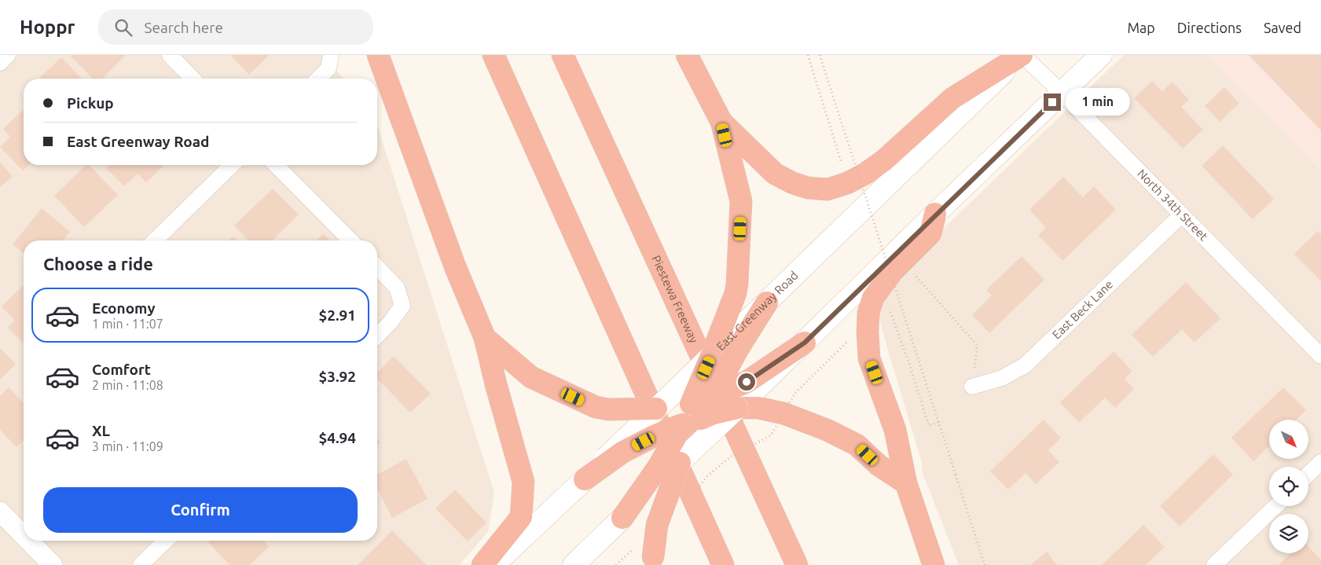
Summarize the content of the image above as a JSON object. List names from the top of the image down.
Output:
{
  "streets": {
    "highway": ["Piestewa Freeway"],
    "main road": ["East Greenway Road"],
    "street": ["North 34th Street", "East Beck Lane"]
  },
  "crossings": [
    ["North 34th Street", "East Beck Lane"],
    ["North 34th Street", "East Greenway Road"]
  ],
  "north": "bottom right",
  "page": {
    "header": "Hoppr",
    "search": "Search here",
    "nav": ["Map", "Directions", "Saved"],
    "banner": ["Pickup", "East Greenway Road"],
    "bubble": "1 min",
    "heading": "Choose a ride",
    "list": [
      {
        "name": "Economy",
        "note": "1 min · 11:07",
        "value": "$2.91"
      },
      {
        "name": "Comfort",
        "note": "2 min · 11:08",
        "value": "$3.92"
      },
      {
        "name": "XL",
        "note": "3 min · 11:09",
        "value": "$4.94"
      }
    ],
    "buttons": "Confirm"
  }
}
